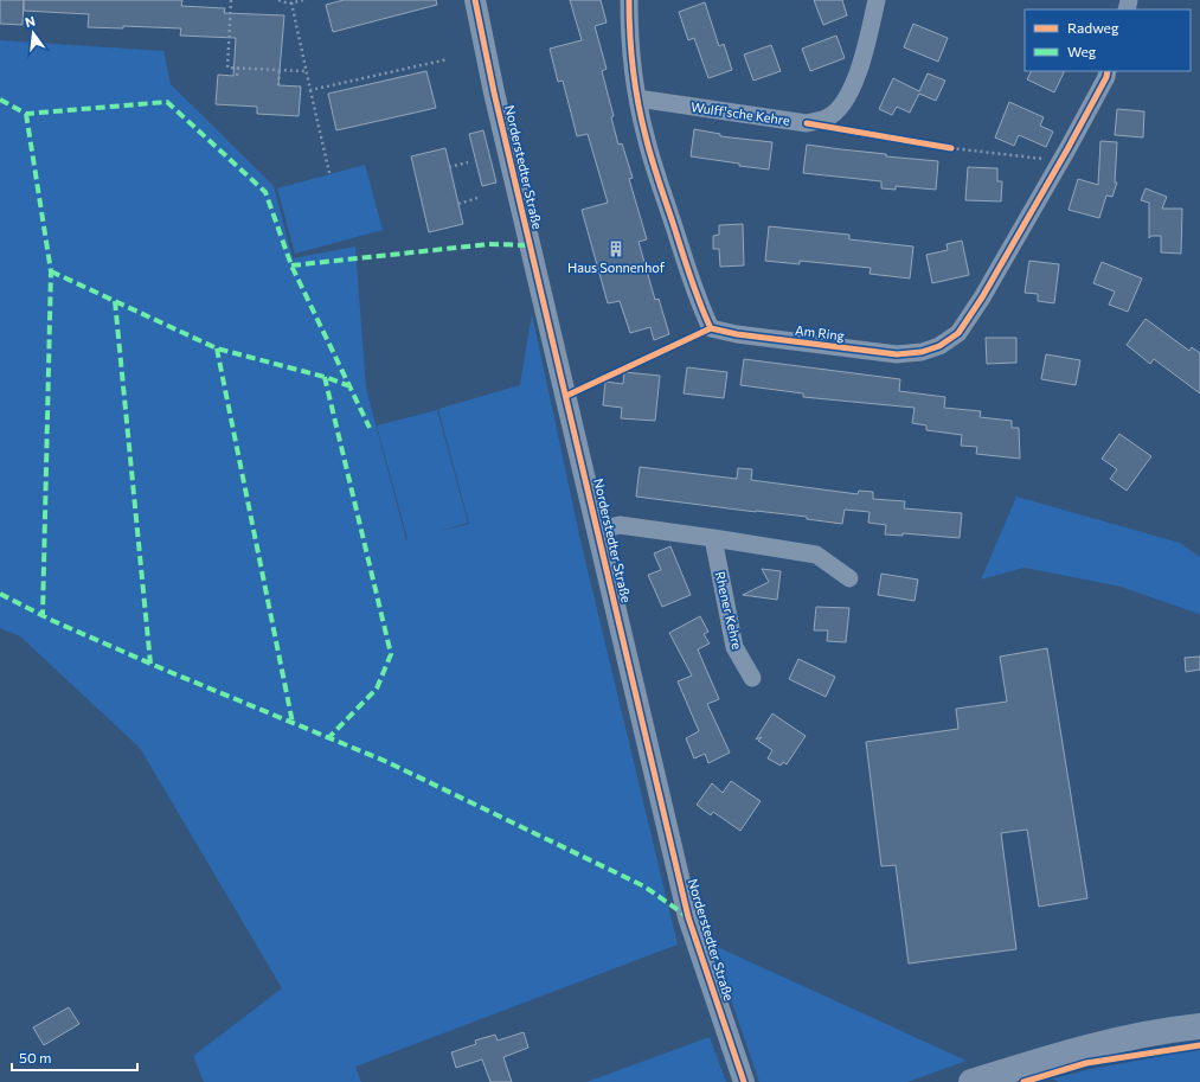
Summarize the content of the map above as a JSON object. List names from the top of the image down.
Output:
{
  "streets": {
    "street": [
      "Wulff'sche Kehre",
      "Norderstedter Straße",
      "Am Ring",
      "Rhener Kehre"
    ]
  },
  "crossings": [
    ["Wulff'sche Kehre", "Am Ring"]
  ],
  "places": {
    "building": ["Haus Sonnenhof"]
  },
  "legend": ["Radweg", "Weg"],
  "scale_bar": "50 m",
  "north": "top"
}
